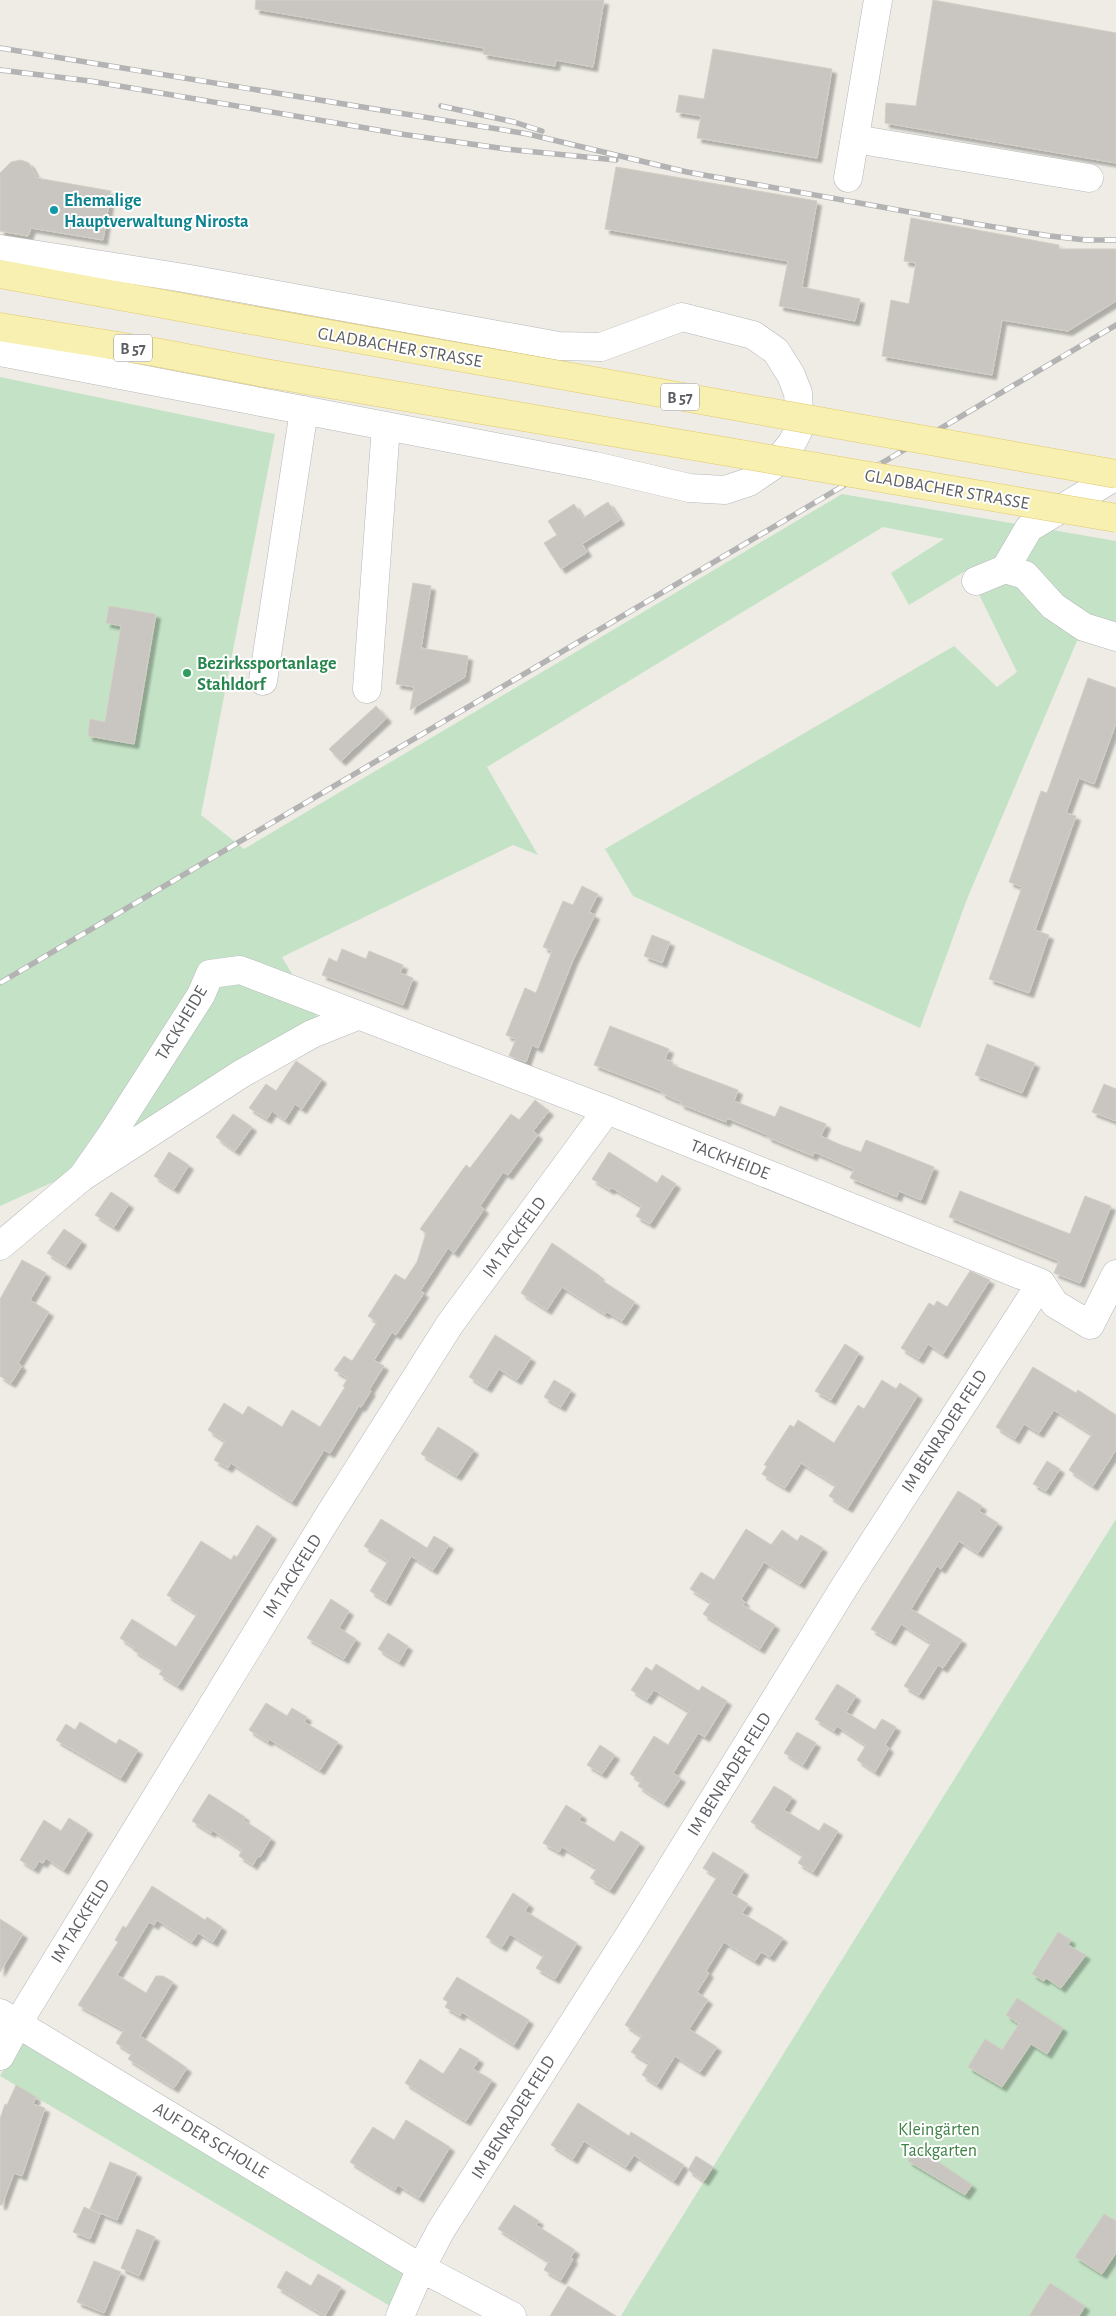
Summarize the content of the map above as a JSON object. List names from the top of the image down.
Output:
{
  "streets": {
    "main road": ["GLADBACHER STRASSE", "B 57"],
    "street": [
      "TACKHEIDE",
      "IM TACKFELD",
      "IM BENRADER FELD",
      "AUF DER SCHOLLE"
    ]
  },
  "crossings": [
    ["TACKHEIDE", "IM TACKFELD"],
    ["TACKHEIDE", "IM BENRADER FELD"],
    ["IM TACKFELD", "AUF DER SCHOLLE"],
    ["IM BENRADER FELD", "AUF DER SCHOLLE"]
  ],
  "parks": ["Kleingärten Tackgarten"],
  "places": ["Ehemalige Hauptverwaltung Nirosta", "Bezirkssportanlage Stahldorf"]
}
